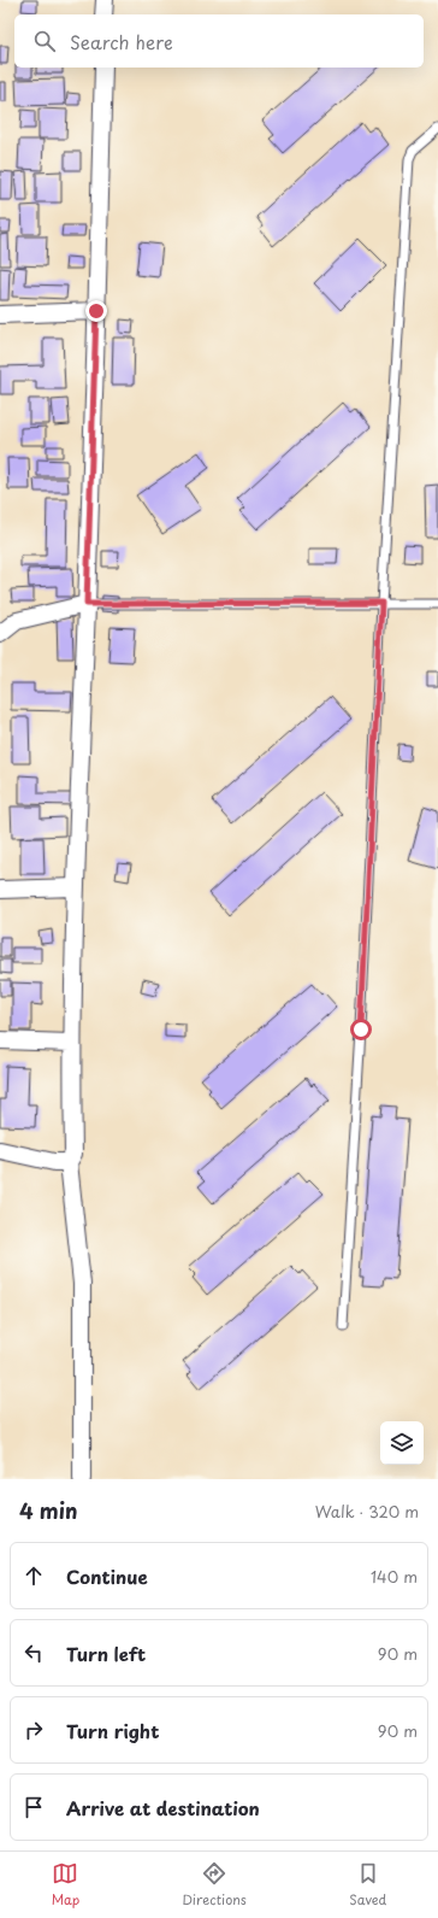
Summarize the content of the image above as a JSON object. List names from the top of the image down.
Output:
{
  "page": {
    "search": "Search here",
    "heading": ["4 min", "Walk · 320 m"],
    "list": [
      ["Continue", "140 m"],
      ["Turn left", "90 m"],
      ["Turn right", "90 m"],
      "Arrive at destination"
    ],
    "nav": ["Map", "Directions", "Saved"]
  }
}
